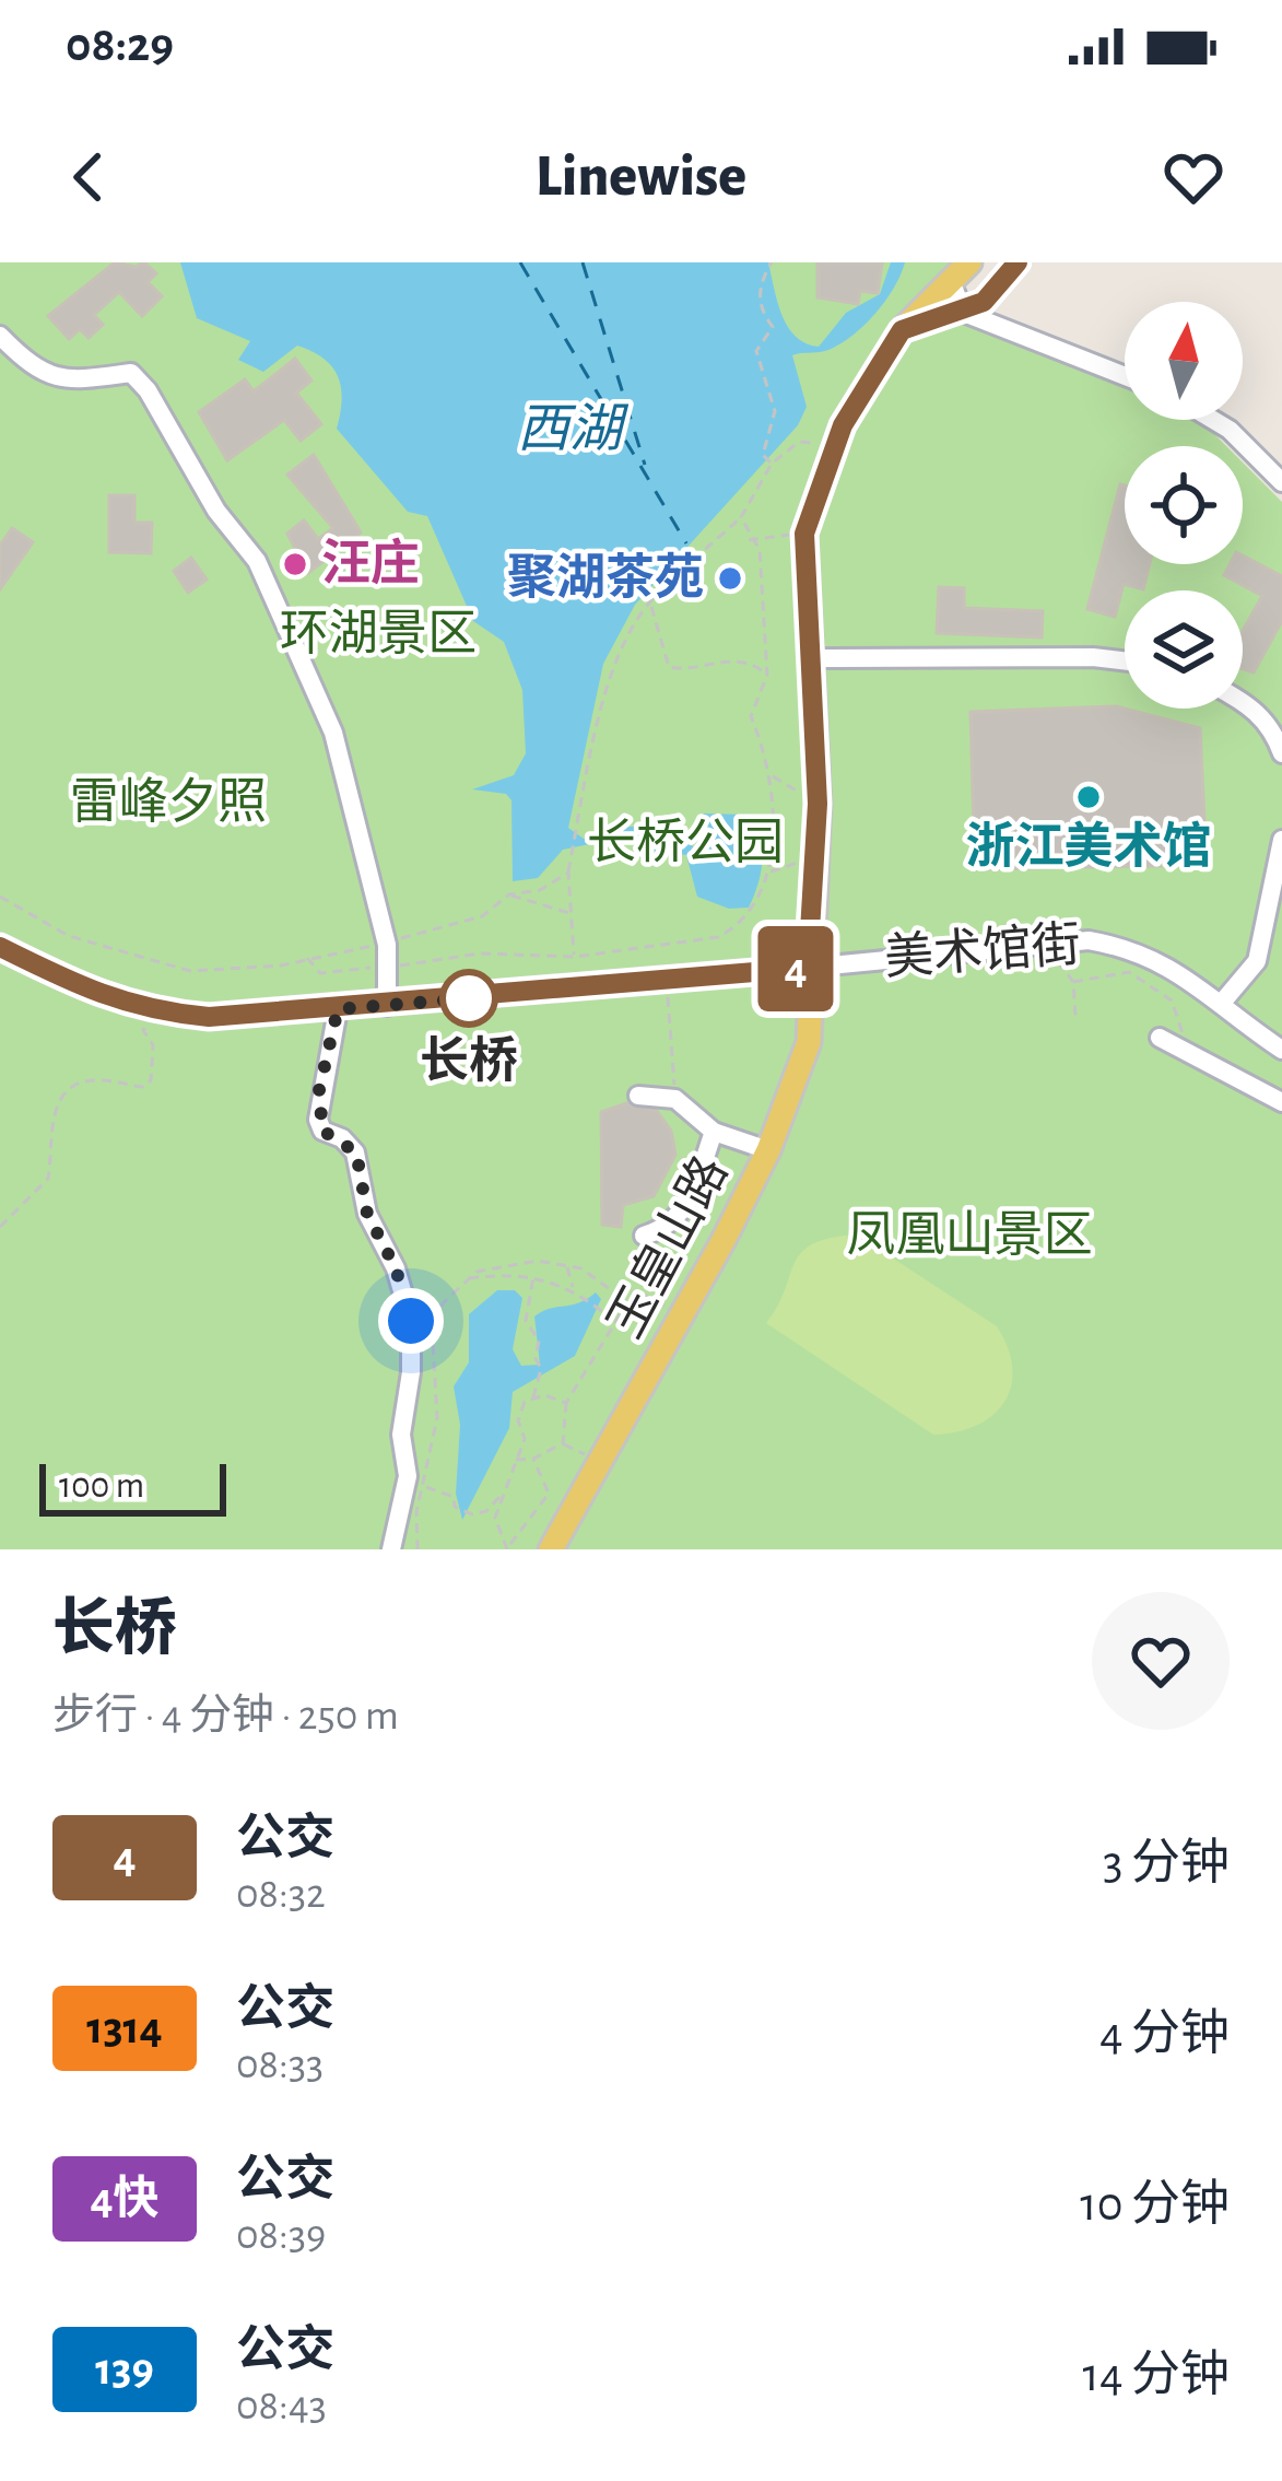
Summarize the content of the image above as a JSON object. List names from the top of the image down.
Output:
{
  "streets": {
    "main road": ["玉皇山路"],
    "street": ["美术馆街"]
  },
  "crossings": [
    ["美术馆街", "玉皇山路"]
  ],
  "water": ["西湖"],
  "parks": [
    "环湖景区",
    "雷峰夕照",
    "长桥公园",
    "凤凰山景区"
  ],
  "places": [
    "汪庄",
    "聚湖茶苑",
    "浙江美术馆",
    "长桥"
  ],
  "lines": ["bus line 4"],
  "scale_bar": "100 m",
  "north": "top",
  "page": {
    "status": "08:29",
    "header": "Linewise",
    "on_map": "4",
    "scale": "100 m",
    "heading": ["长桥", "步行 · 4 分钟 · 250 m"],
    "list": [
      {
        "mark": "4",
        "name": "公交",
        "note": "08:32",
        "value": "3 分钟"
      },
      {
        "mark": "1314",
        "name": "公交",
        "note": "08:33",
        "value": "4 分钟"
      },
      {
        "mark": "4快",
        "name": "公交",
        "note": "08:39",
        "value": "10 分钟"
      },
      {
        "mark": "139",
        "name": "公交",
        "note": "08:43",
        "value": "14 分钟"
      }
    ]
  }
}
